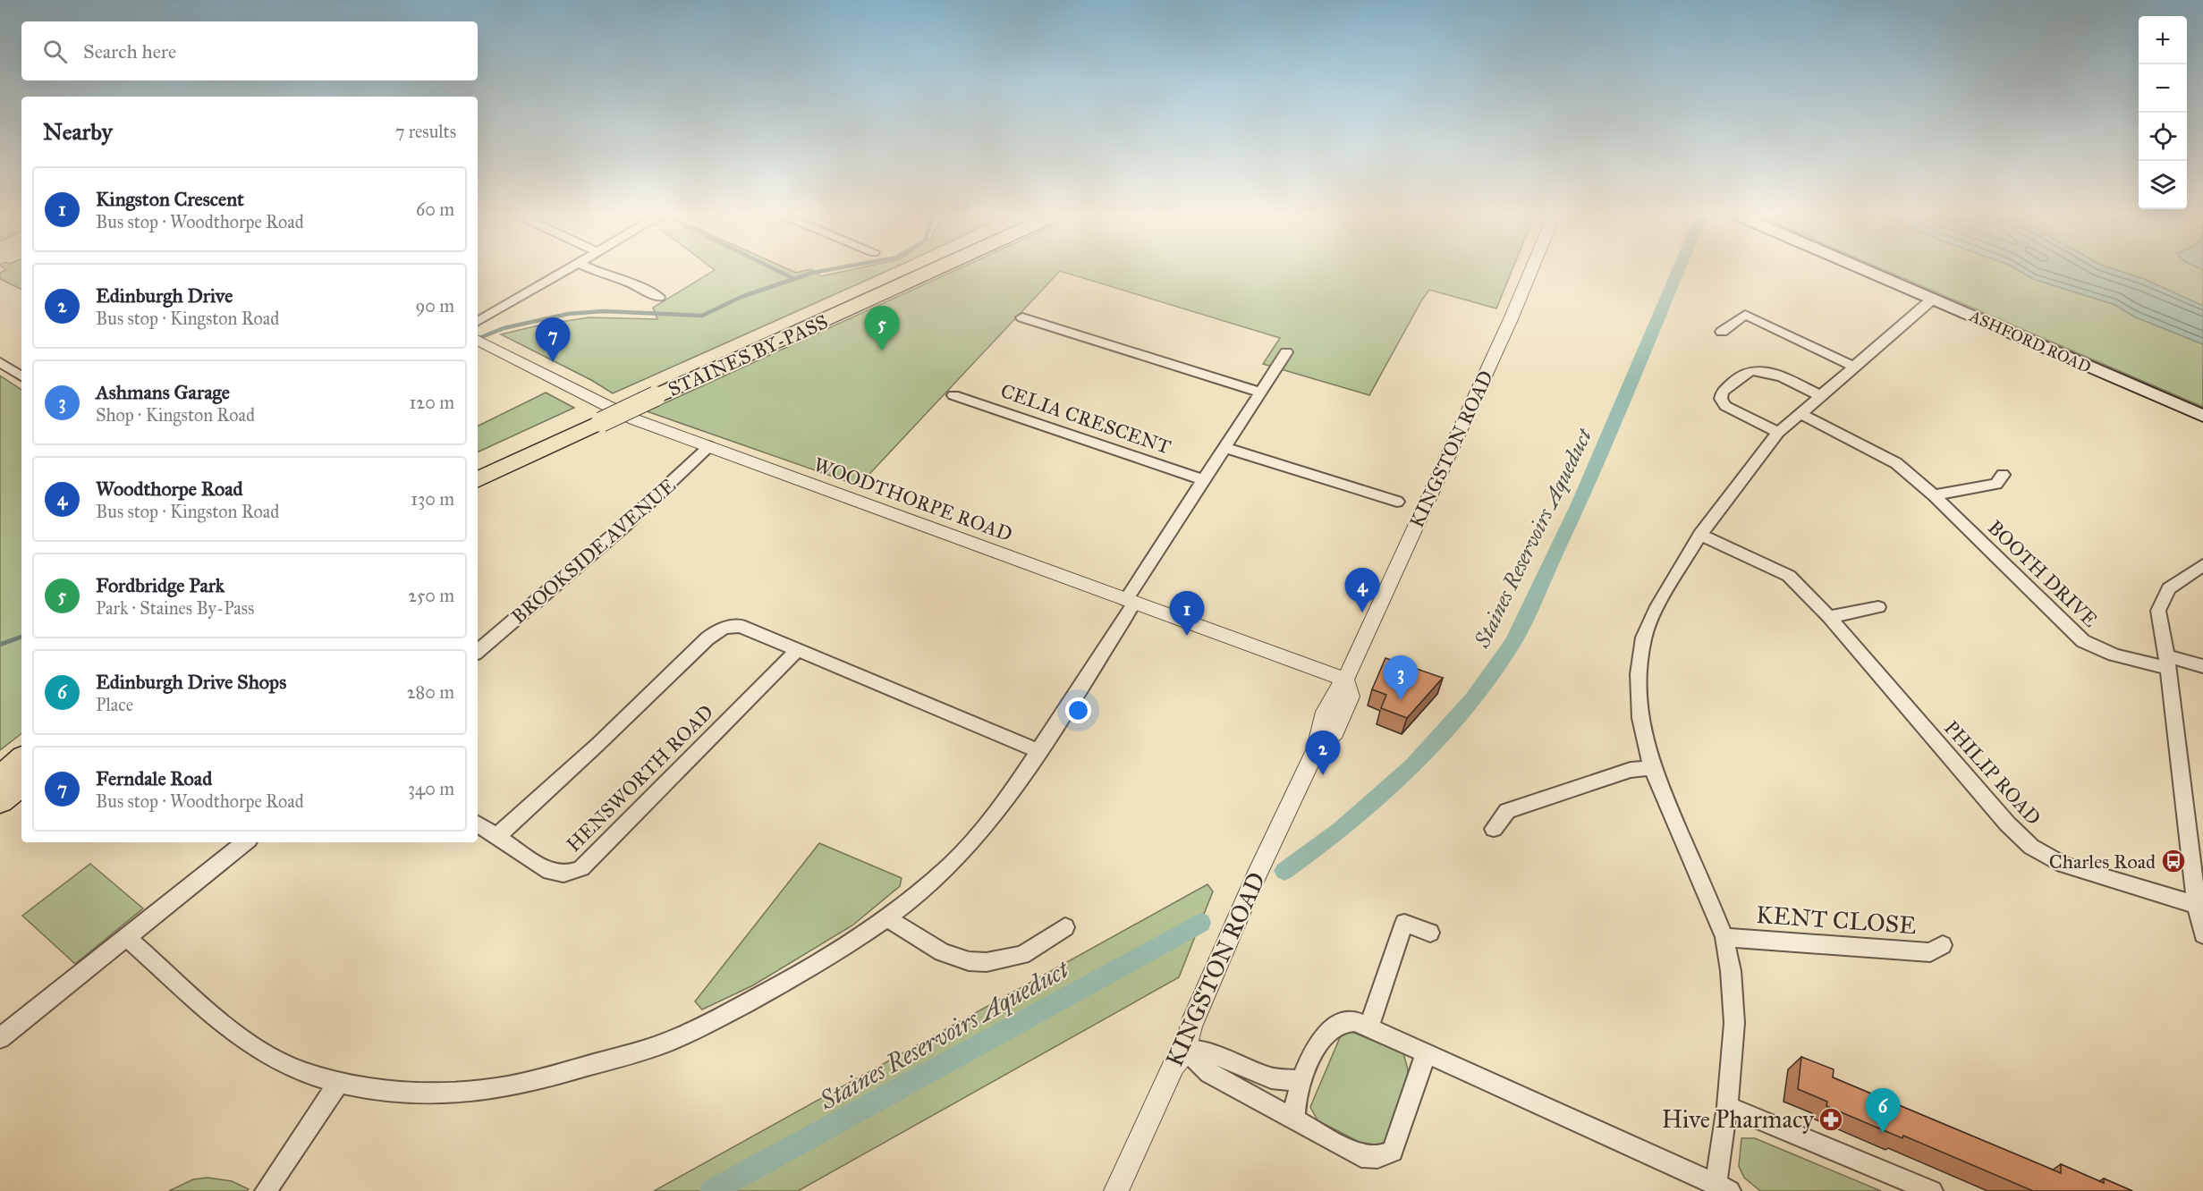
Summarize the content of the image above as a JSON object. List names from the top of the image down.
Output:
{
  "streets": {
    "highway": ["STAINES BY-PASS"],
    "main road": ["ASHFORD ROAD"],
    "street": [
      "CELIA CRESCENT",
      "KINGSTON ROAD",
      "WOODTHORPE ROAD",
      "BROOKSIDE AVENUE",
      "BOOTH DRIVE",
      "PHILIP ROAD",
      "HENSWORTH ROAD",
      "KENT CLOSE"
    ]
  },
  "crossings": [
    ["KINGSTON ROAD", "WOODTHORPE ROAD"],
    ["WOODTHORPE ROAD", "BROOKSIDE AVENUE"]
  ],
  "water": ["Staines Reservoirs Aqueduct"],
  "places": {
    "bus stop": ["Charles Road"],
    "pharmacy": ["Hive Pharmacy"]
  },
  "page": {
    "map_buttons": ["+", "−"],
    "search": "Search here",
    "heading": ["Nearby", "7 results"],
    "list": [
      {
        "mark": "1",
        "name": "Kingston Crescent",
        "note": "Bus stop · Woodthorpe Road",
        "value": "60 m"
      },
      {
        "mark": "2",
        "name": "Edinburgh Drive",
        "note": "Bus stop · Kingston Road",
        "value": "90 m"
      },
      {
        "mark": "3",
        "name": "Ashmans Garage",
        "note": "Shop · Kingston Road",
        "value": "120 m"
      },
      {
        "mark": "4",
        "name": "Woodthorpe Road",
        "note": "Bus stop · Kingston Road",
        "value": "130 m"
      },
      {
        "mark": "5",
        "name": "Fordbridge Park",
        "note": "Park · Staines By-Pass",
        "value": "250 m"
      },
      {
        "mark": "6",
        "name": "Edinburgh Drive Shops",
        "note": "Place",
        "value": "280 m"
      },
      {
        "mark": "7",
        "name": "Ferndale Road",
        "note": "Bus stop · Woodthorpe Road",
        "value": "340 m"
      }
    ],
    "pins": [
      "5",
      "7",
      "4",
      "1",
      "3",
      "2",
      "6"
    ]
  }
}
